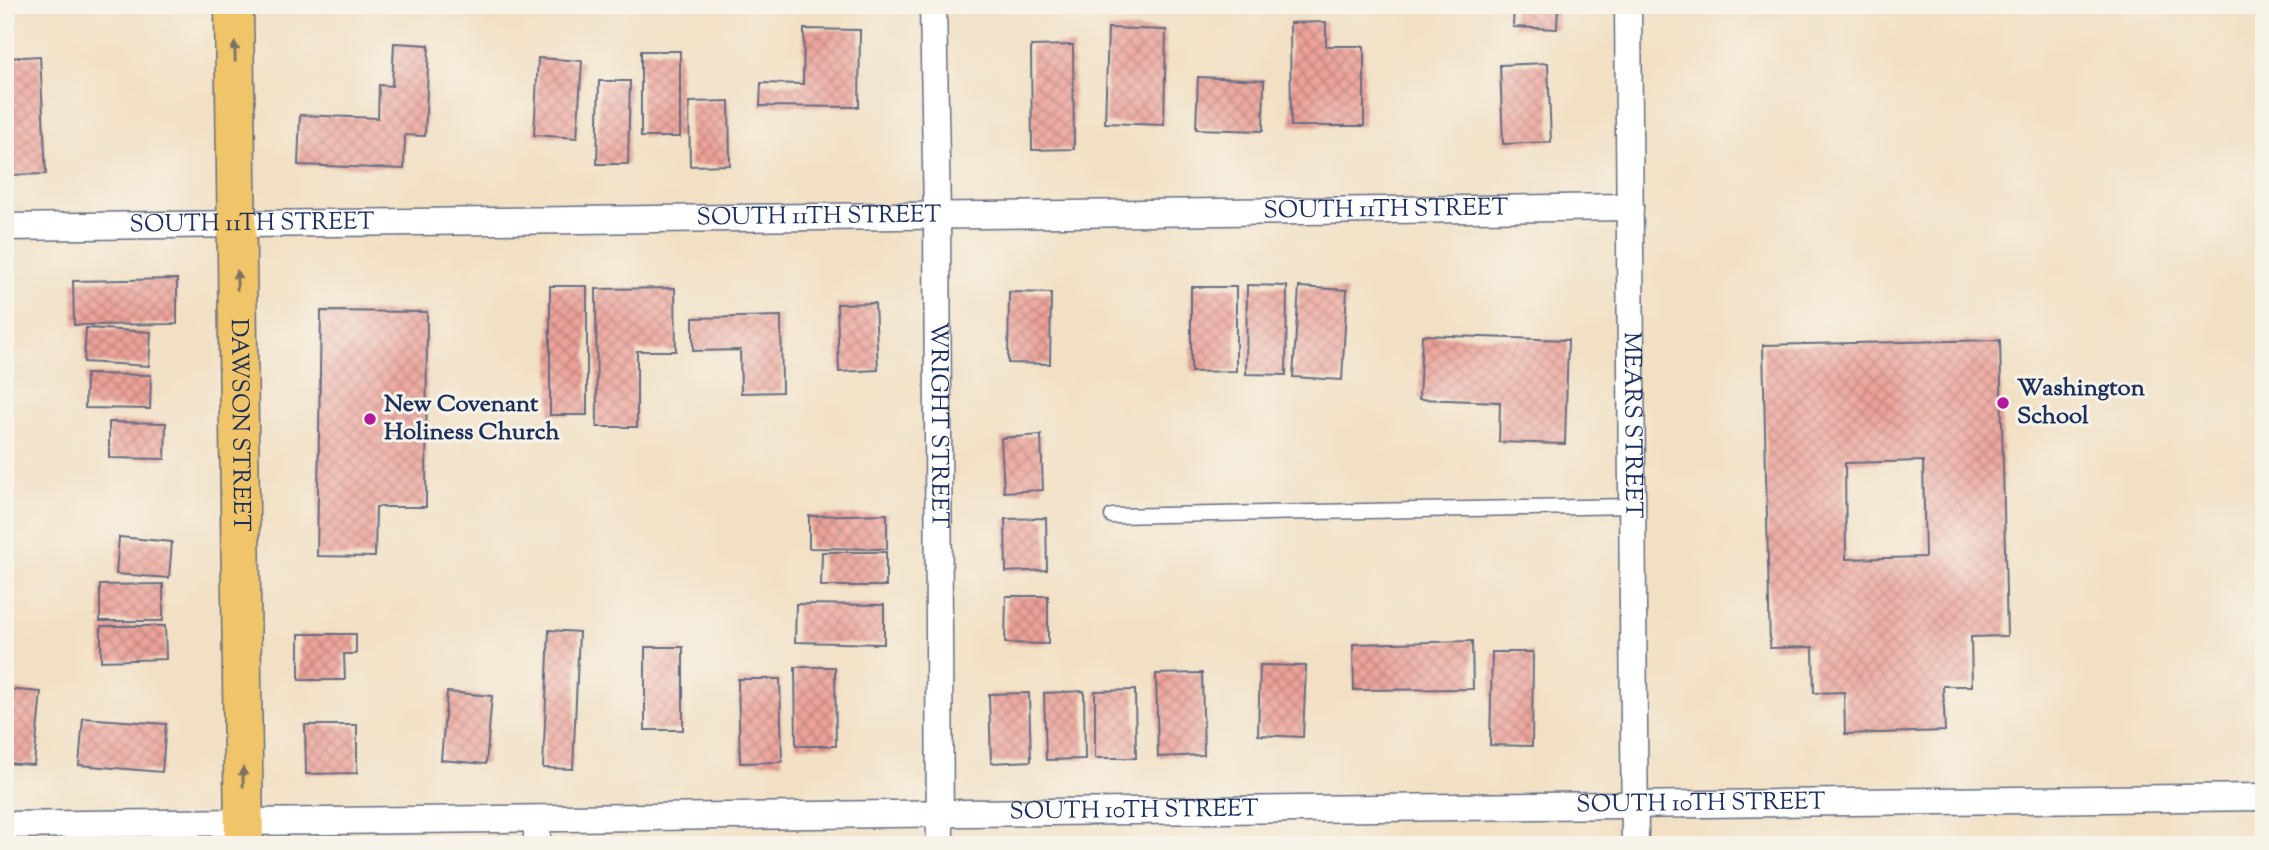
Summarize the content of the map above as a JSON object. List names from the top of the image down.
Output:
{
  "streets": {
    "main road": ["DAWSON STREET"],
    "street": [
      "SOUTH 11TH STREET",
      "WRIGHT STREET",
      "MEARS STREET",
      "SOUTH 10TH STREET"
    ]
  },
  "crossings": [
    ["SOUTH 11TH STREET", "DAWSON STREET"],
    ["SOUTH 11TH STREET", "WRIGHT STREET"],
    ["SOUTH 11TH STREET", "MEARS STREET"],
    ["DAWSON STREET", "SOUTH 10TH STREET"],
    ["WRIGHT STREET", "SOUTH 10TH STREET"],
    ["MEARS STREET", "SOUTH 10TH STREET"]
  ],
  "one_way": ["DAWSON STREET"],
  "places": ["Washington School", "New Covenant Holiness Church"]
}
